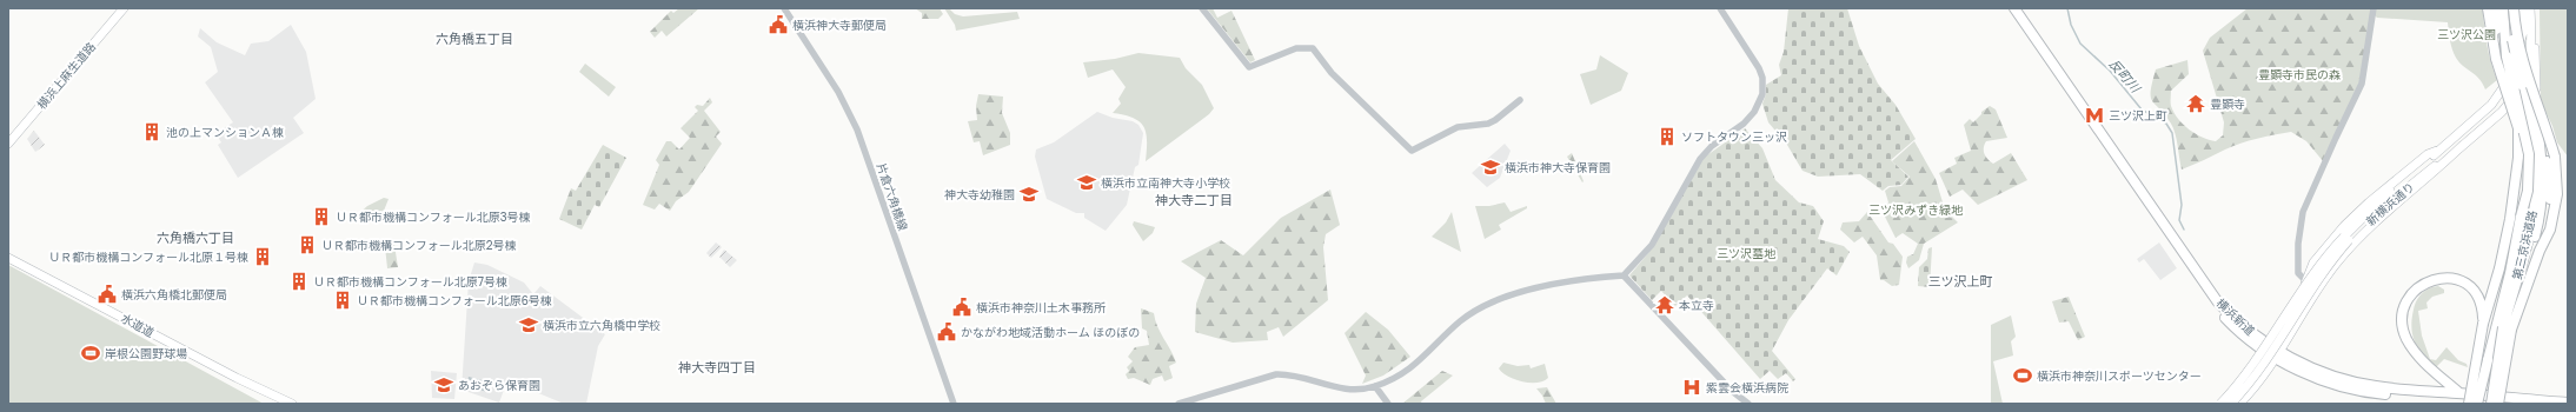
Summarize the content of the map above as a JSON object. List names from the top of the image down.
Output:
{
  "streets": {
    "highway": ["第三京浜道路", "横浜新道"],
    "main road": ["横浜上麻生道路", "新横浜通り", "水道道"],
    "street": ["片倉六角橋線"]
  },
  "crossings": [
    ["新横浜通り", "第三京浜道路"]
  ],
  "districts": [
    "六角橋五丁目",
    "神大寺二丁目",
    "六角橋六丁目",
    "三ツ沢上町",
    "神大寺四丁目"
  ],
  "water": ["反町川"],
  "parks": [
    "三ツ沢公園",
    "豊顕寺市民の森",
    "三ツ沢みずき緑地",
    "三ツ沢墓地"
  ],
  "places": {
    "public building": [
      "横浜神大寺郵便局",
      "横浜六角橋北郵便局",
      "横浜市神奈川土木事務所",
      "かながわ地域活動ホーム ほのぼの"
    ],
    "temple": ["豊顕寺", "本立寺"],
    "metro station": ["三ツ沢上町"],
    "building": [
      "池の上マンションＡ棟",
      "ソフトタウン三ッ沢",
      "ＵＲ都市機構コンフォール北原3号棟",
      "ＵＲ都市機構コンフォール北原2号棟",
      "ＵＲ都市機構コンフォール北原１号棟",
      "ＵＲ都市機構コンフォール北原7号棟",
      "ＵＲ都市機構コンフォール北原6号棟"
    ],
    "school or university": [
      "横浜市神大寺保育園",
      "横浜市立南神大寺小学校",
      "神大寺幼稚園",
      "横浜市立六角橋中学校",
      "あおぞら保育園"
    ],
    "sports": ["岸根公園野球場", "横浜市神奈川スポーツセンター"],
    "hospital": ["紫雲会横浜病院"]
  }
}
